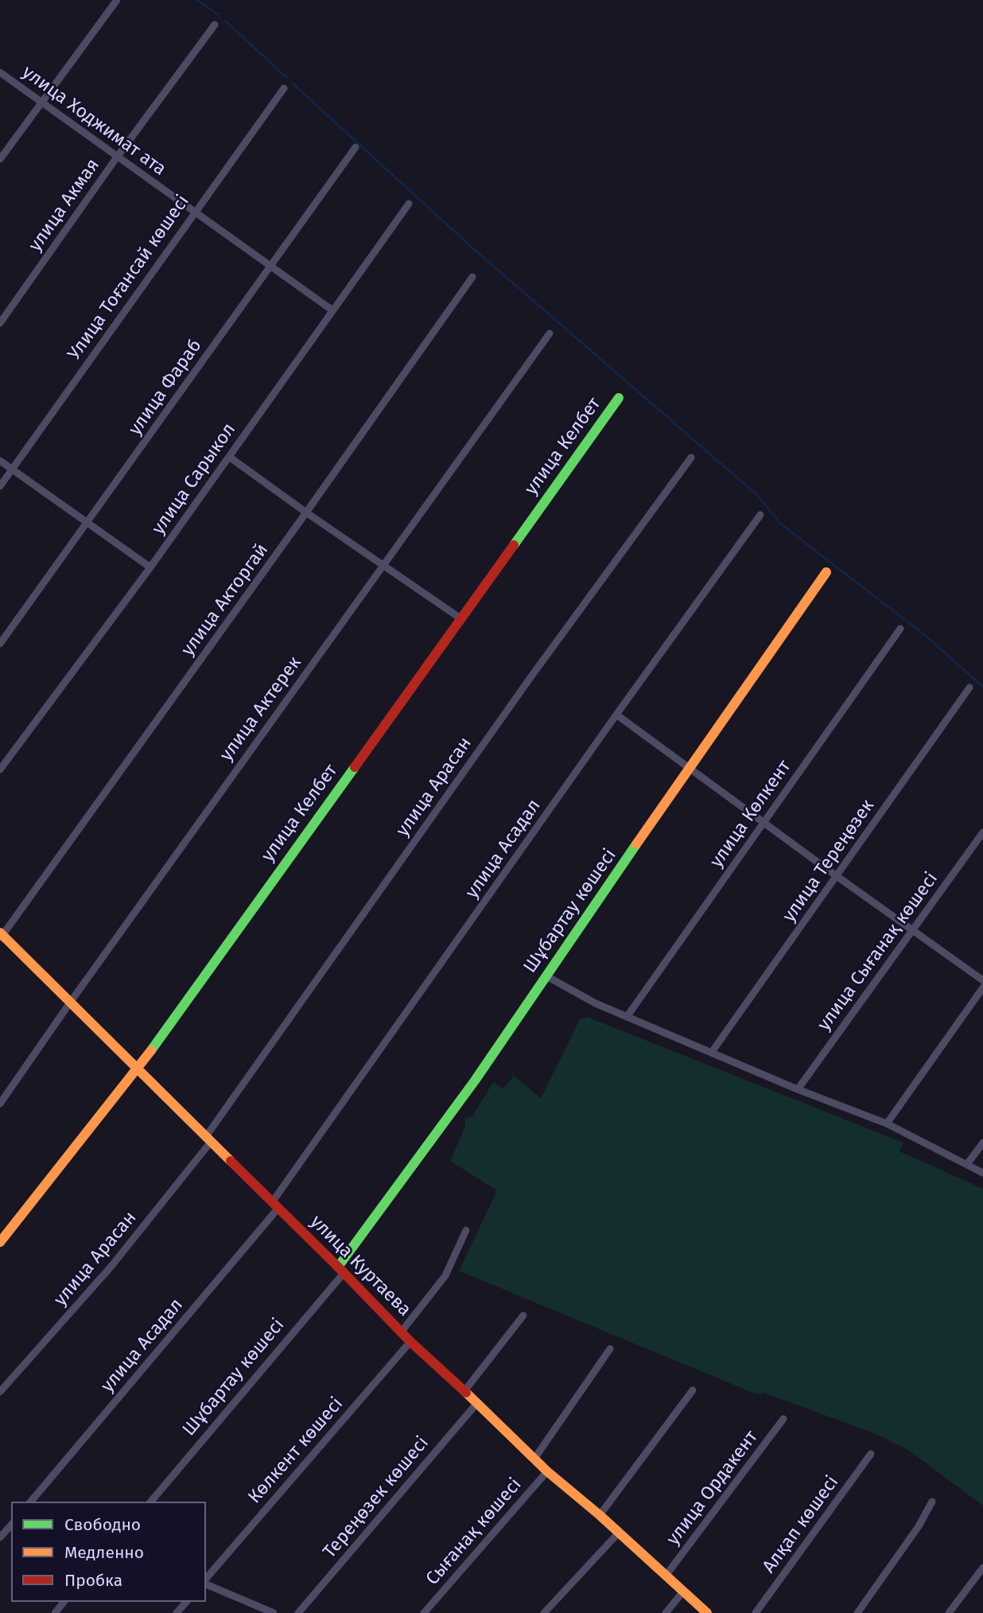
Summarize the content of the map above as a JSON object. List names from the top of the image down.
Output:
{
  "streets": {
    "street": [
      "улица Ходжимат ата",
      "улица Акмая",
      "Улица Тоғансай көшесі",
      "улица Фараб",
      "улица Келбет",
      "улица Сарыкол",
      "улица Акторгай",
      "улица Актерек",
      "улица Арасан",
      "улица Көлкент",
      "улица Асадал",
      "улица Тереңөзек",
      "Шұбартау көшесі",
      "улица Сығанақ көшесі",
      "улица Куртаева",
      "Көлкент көшесі",
      "улица Ордакент",
      "Тереңөзек көшесі",
      "Алқап көшесі",
      "Сығанақ көшесі"
    ]
  },
  "crossings": [
    ["улица Ходжимат ата", "улица Акмая"],
    ["улица Ходжимат ата", "Улица Тоғансай көшесі"],
    ["улица Ходжимат ата", "улица Фараб"],
    ["улица Ходжимат ата", "улица Сарыкол"],
    ["улица Келбет", "улица Куртаева"],
    ["улица Акторгай", "улица Куртаева"],
    ["улица Актерек", "улица Куртаева"],
    ["улица Арасан", "улица Куртаева"],
    ["улица Асадал", "улица Куртаева"],
    ["Шұбартау көшесі", "улица Куртаева"],
    ["улица Куртаева", "Көлкент көшесі"],
    ["улица Куртаева", "улица Ордакент"],
    ["улица Куртаева", "Тереңөзек көшесі"],
    ["улица Куртаева", "Сығанақ көшесі"]
  ],
  "legend": ["Свободно", "Медленно", "Пробка"]
}
